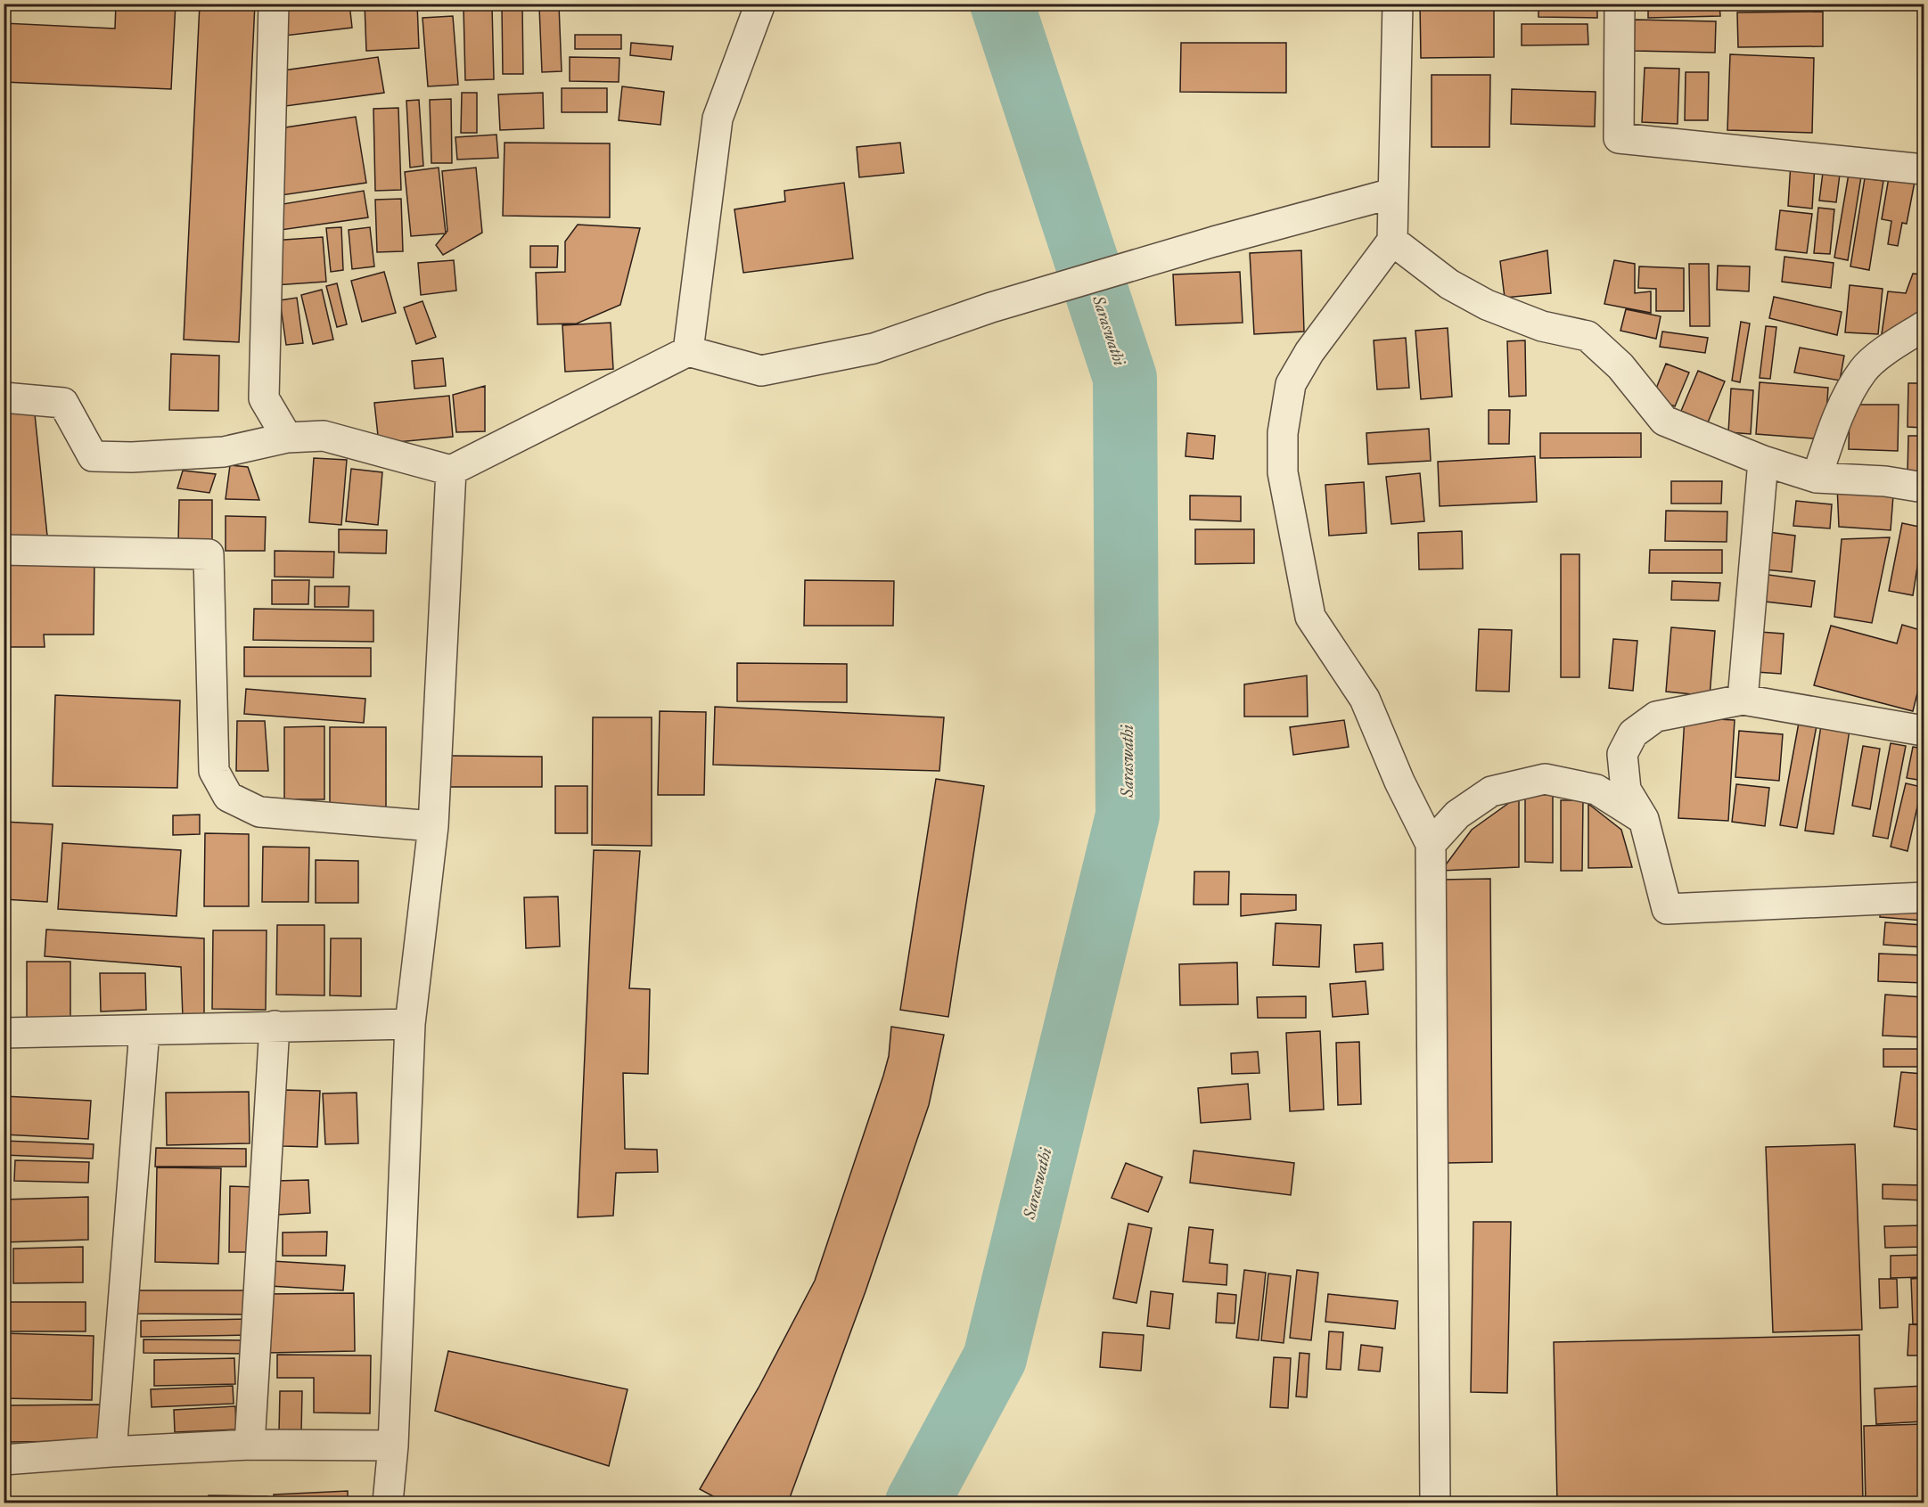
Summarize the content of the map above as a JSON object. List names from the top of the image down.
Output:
{
  "water": ["Saraswathi"]
}
